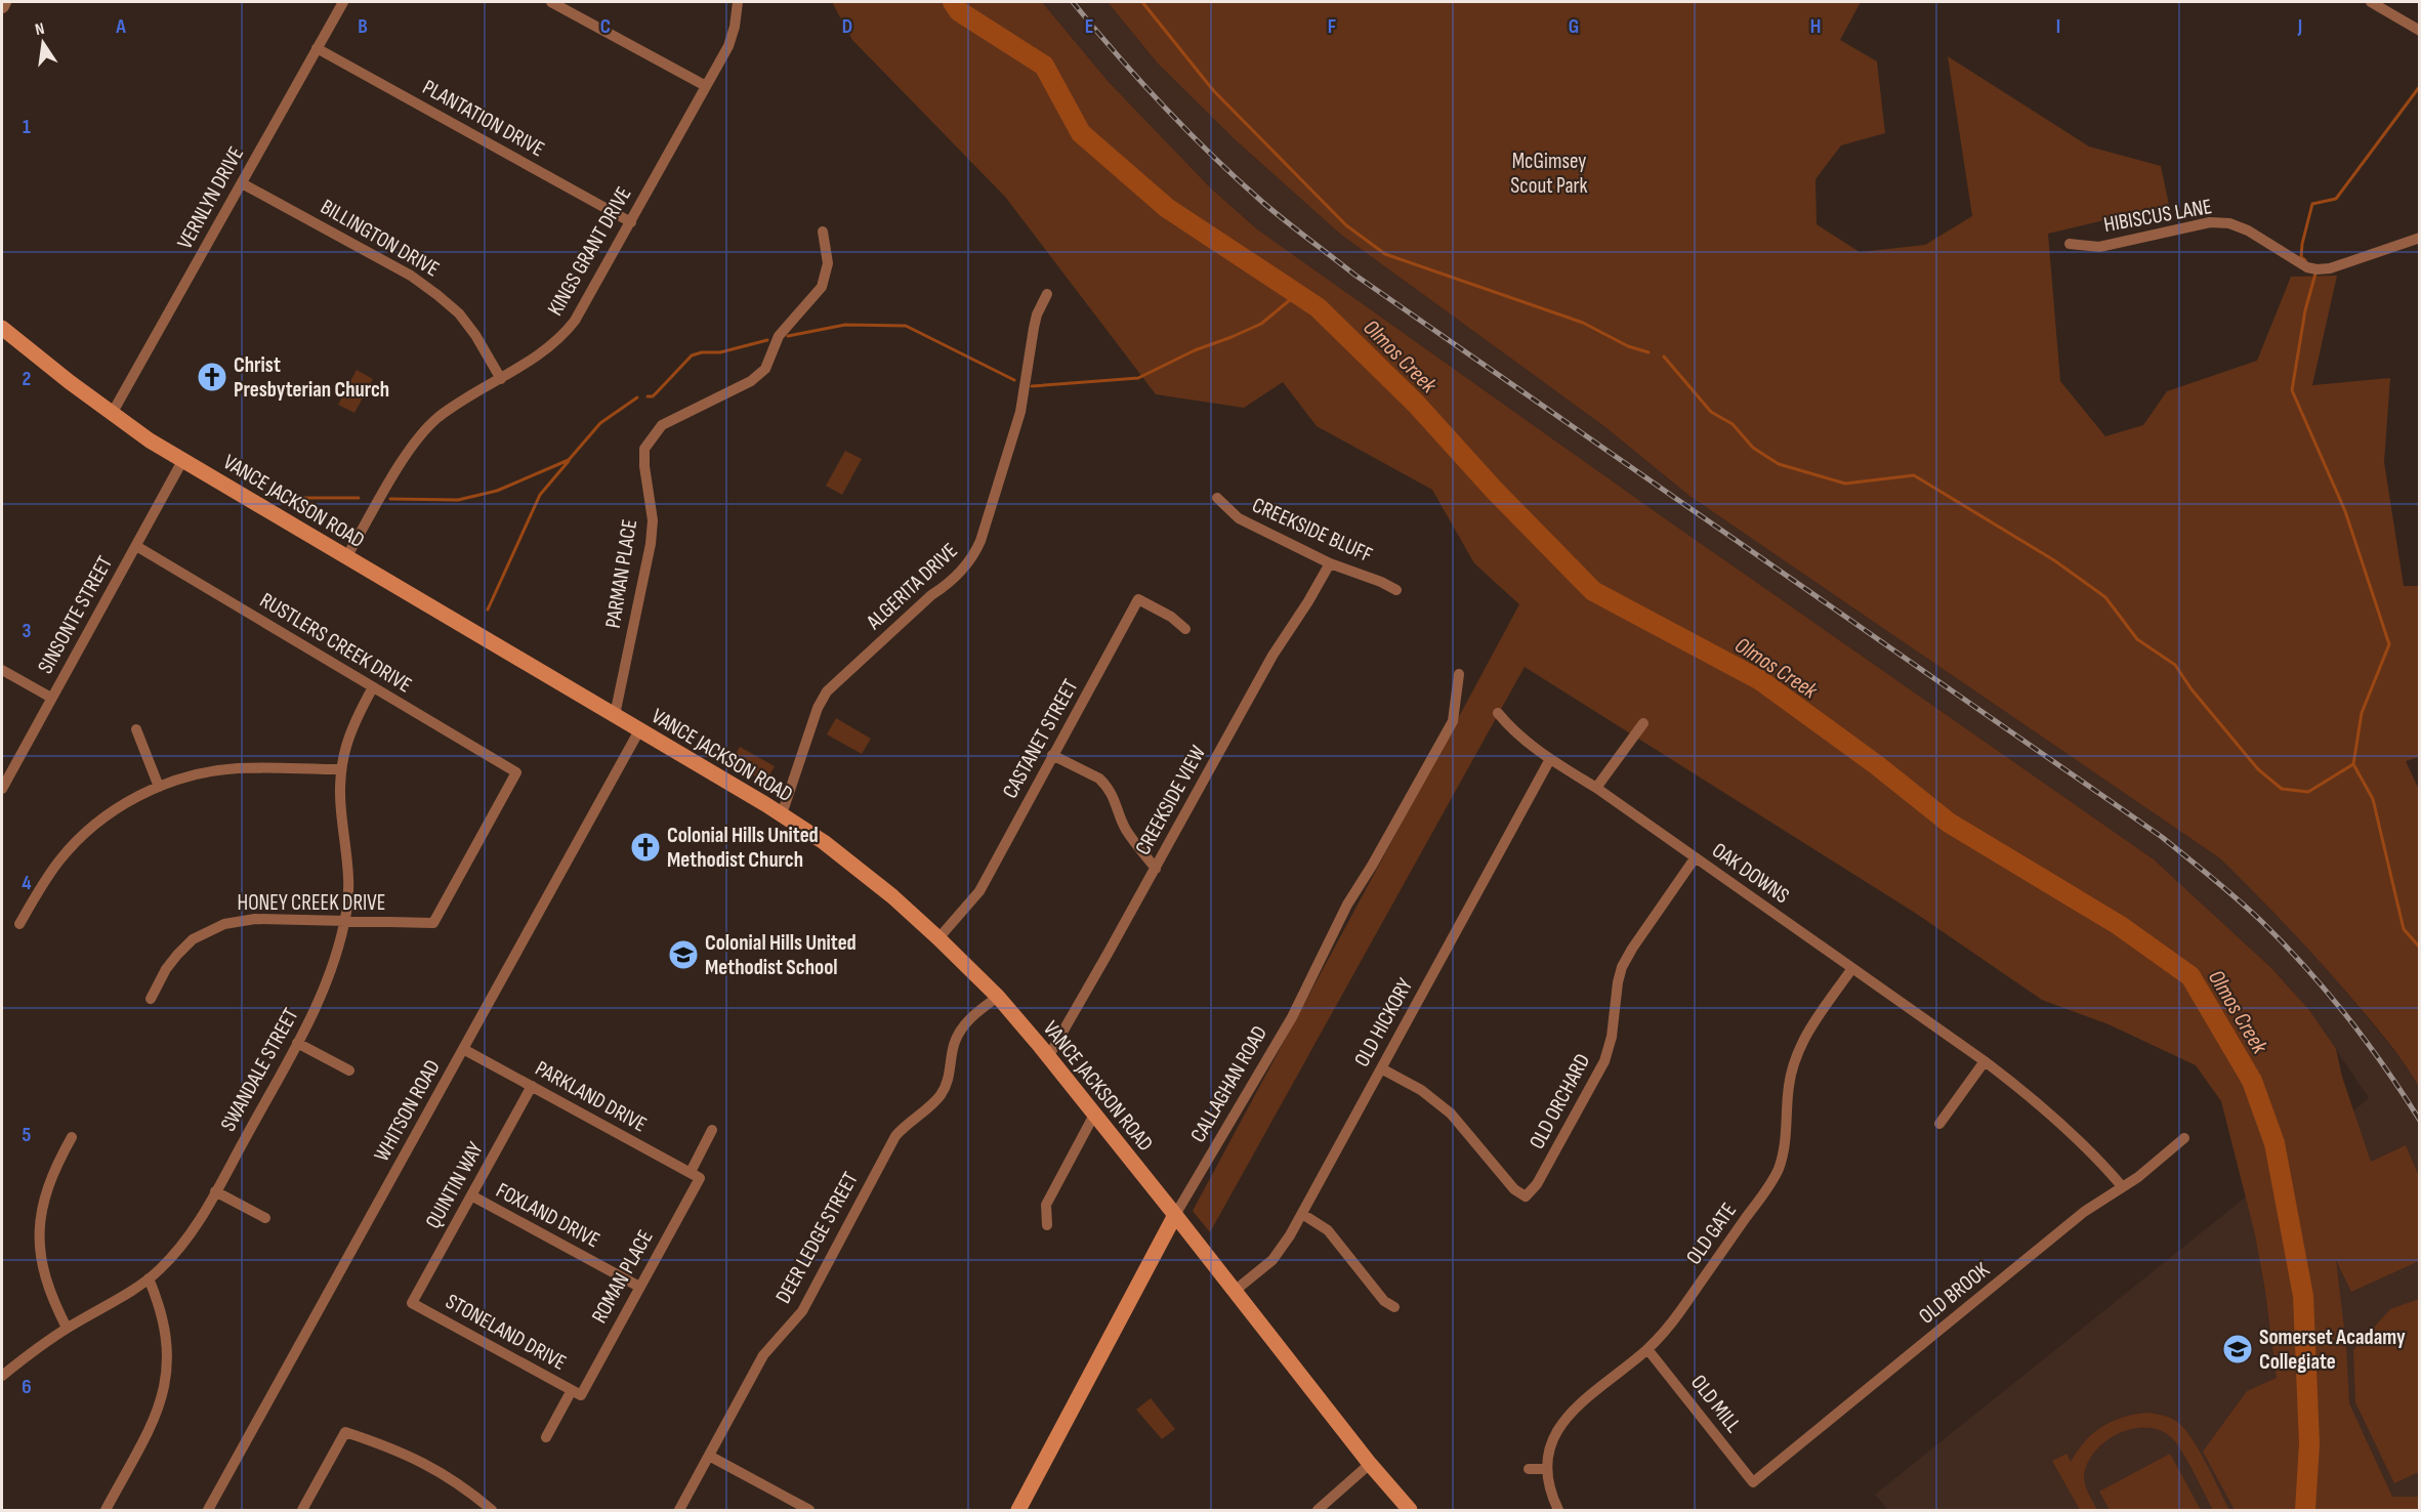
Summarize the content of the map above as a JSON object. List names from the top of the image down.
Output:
{
  "streets": {
    "main road": ["VANCE JACKSON ROAD", "CALLAGHAN ROAD"],
    "street": [
      "PLANTATION DRIVE",
      "VERNLYN DRIVE",
      "HIBISCUS LANE",
      "BILLINGTON DRIVE",
      "KINGS GRANT DRIVE",
      "CREEKSIDE BLUFF",
      "PARMAN PLACE",
      "ALGERITA DRIVE",
      "SINSONTE STREET",
      "RUSTLERS CREEK DRIVE",
      "CASTANET STREET",
      "CREEKSIDE VIEW",
      "OAK DOWNS",
      "HONEY CREEK DRIVE",
      "OLD HICKORY",
      "SWANDALE STREET",
      "PARKLAND DRIVE",
      "OLD ORCHARD",
      "WHITSON ROAD",
      "QUINTIN WAY",
      "FOXLAND DRIVE",
      "OLD GATE",
      "DEER LEDGE STREET",
      "ROMAN PLACE",
      "OLD BROOK",
      "STONELAND DRIVE",
      "OLD MILL"
    ]
  },
  "crossings": [
    ["PLANTATION DRIVE", "VERNLYN DRIVE"],
    ["PLANTATION DRIVE", "KINGS GRANT DRIVE"],
    ["VERNLYN DRIVE", "BILLINGTON DRIVE"],
    ["VERNLYN DRIVE", "VANCE JACKSON ROAD"],
    ["BILLINGTON DRIVE", "KINGS GRANT DRIVE"],
    ["KINGS GRANT DRIVE", "VANCE JACKSON ROAD"],
    ["VANCE JACKSON ROAD", "PARMAN PLACE"],
    ["VANCE JACKSON ROAD", "ALGERITA DRIVE"],
    ["VANCE JACKSON ROAD", "SINSONTE STREET"],
    ["VANCE JACKSON ROAD", "CASTANET STREET"],
    ["VANCE JACKSON ROAD", "CREEKSIDE VIEW"],
    ["VANCE JACKSON ROAD", "OLD HICKORY"],
    ["VANCE JACKSON ROAD", "CALLAGHAN ROAD"],
    ["VANCE JACKSON ROAD", "WHITSON ROAD"],
    ["VANCE JACKSON ROAD", "DEER LEDGE STREET"],
    ["CREEKSIDE BLUFF", "CREEKSIDE VIEW"],
    ["SINSONTE STREET", "RUSTLERS CREEK DRIVE"],
    ["RUSTLERS CREEK DRIVE", "HONEY CREEK DRIVE"],
    ["RUSTLERS CREEK DRIVE", "SWANDALE STREET"],
    ["OAK DOWNS", "OLD HICKORY"],
    ["OAK DOWNS", "OLD ORCHARD"],
    ["OAK DOWNS", "OLD GATE"],
    ["OAK DOWNS", "OLD BROOK"],
    ["HONEY CREEK DRIVE", "SWANDALE STREET"],
    ["OLD HICKORY", "OLD ORCHARD"],
    ["PARKLAND DRIVE", "WHITSON ROAD"],
    ["PARKLAND DRIVE", "QUINTIN WAY"],
    ["PARKLAND DRIVE", "ROMAN PLACE"],
    ["QUINTIN WAY", "FOXLAND DRIVE"],
    ["QUINTIN WAY", "STONELAND DRIVE"],
    ["FOXLAND DRIVE", "ROMAN PLACE"],
    ["OLD GATE", "OLD MILL"],
    ["ROMAN PLACE", "STONELAND DRIVE"],
    ["OLD BROOK", "OLD MILL"]
  ],
  "water": ["Olmos Creek"],
  "parks": ["McGimsey Scout Park"],
  "places": {
    "church": ["Christ Presbyterian Church", "Colonial Hills United Methodist Church"],
    "school or university": ["Colonial Hills United Methodist School", "Somerset Acadamy Collegiate"]
  },
  "north": "top",
  "grid": {
    "columns": [
      "A",
      "B",
      "C",
      "D",
      "E",
      "F",
      "G",
      "H",
      "I",
      "J"
    ],
    "rows": [
      "1",
      "2",
      "3",
      "4",
      "5",
      "6"
    ]
  }
}
